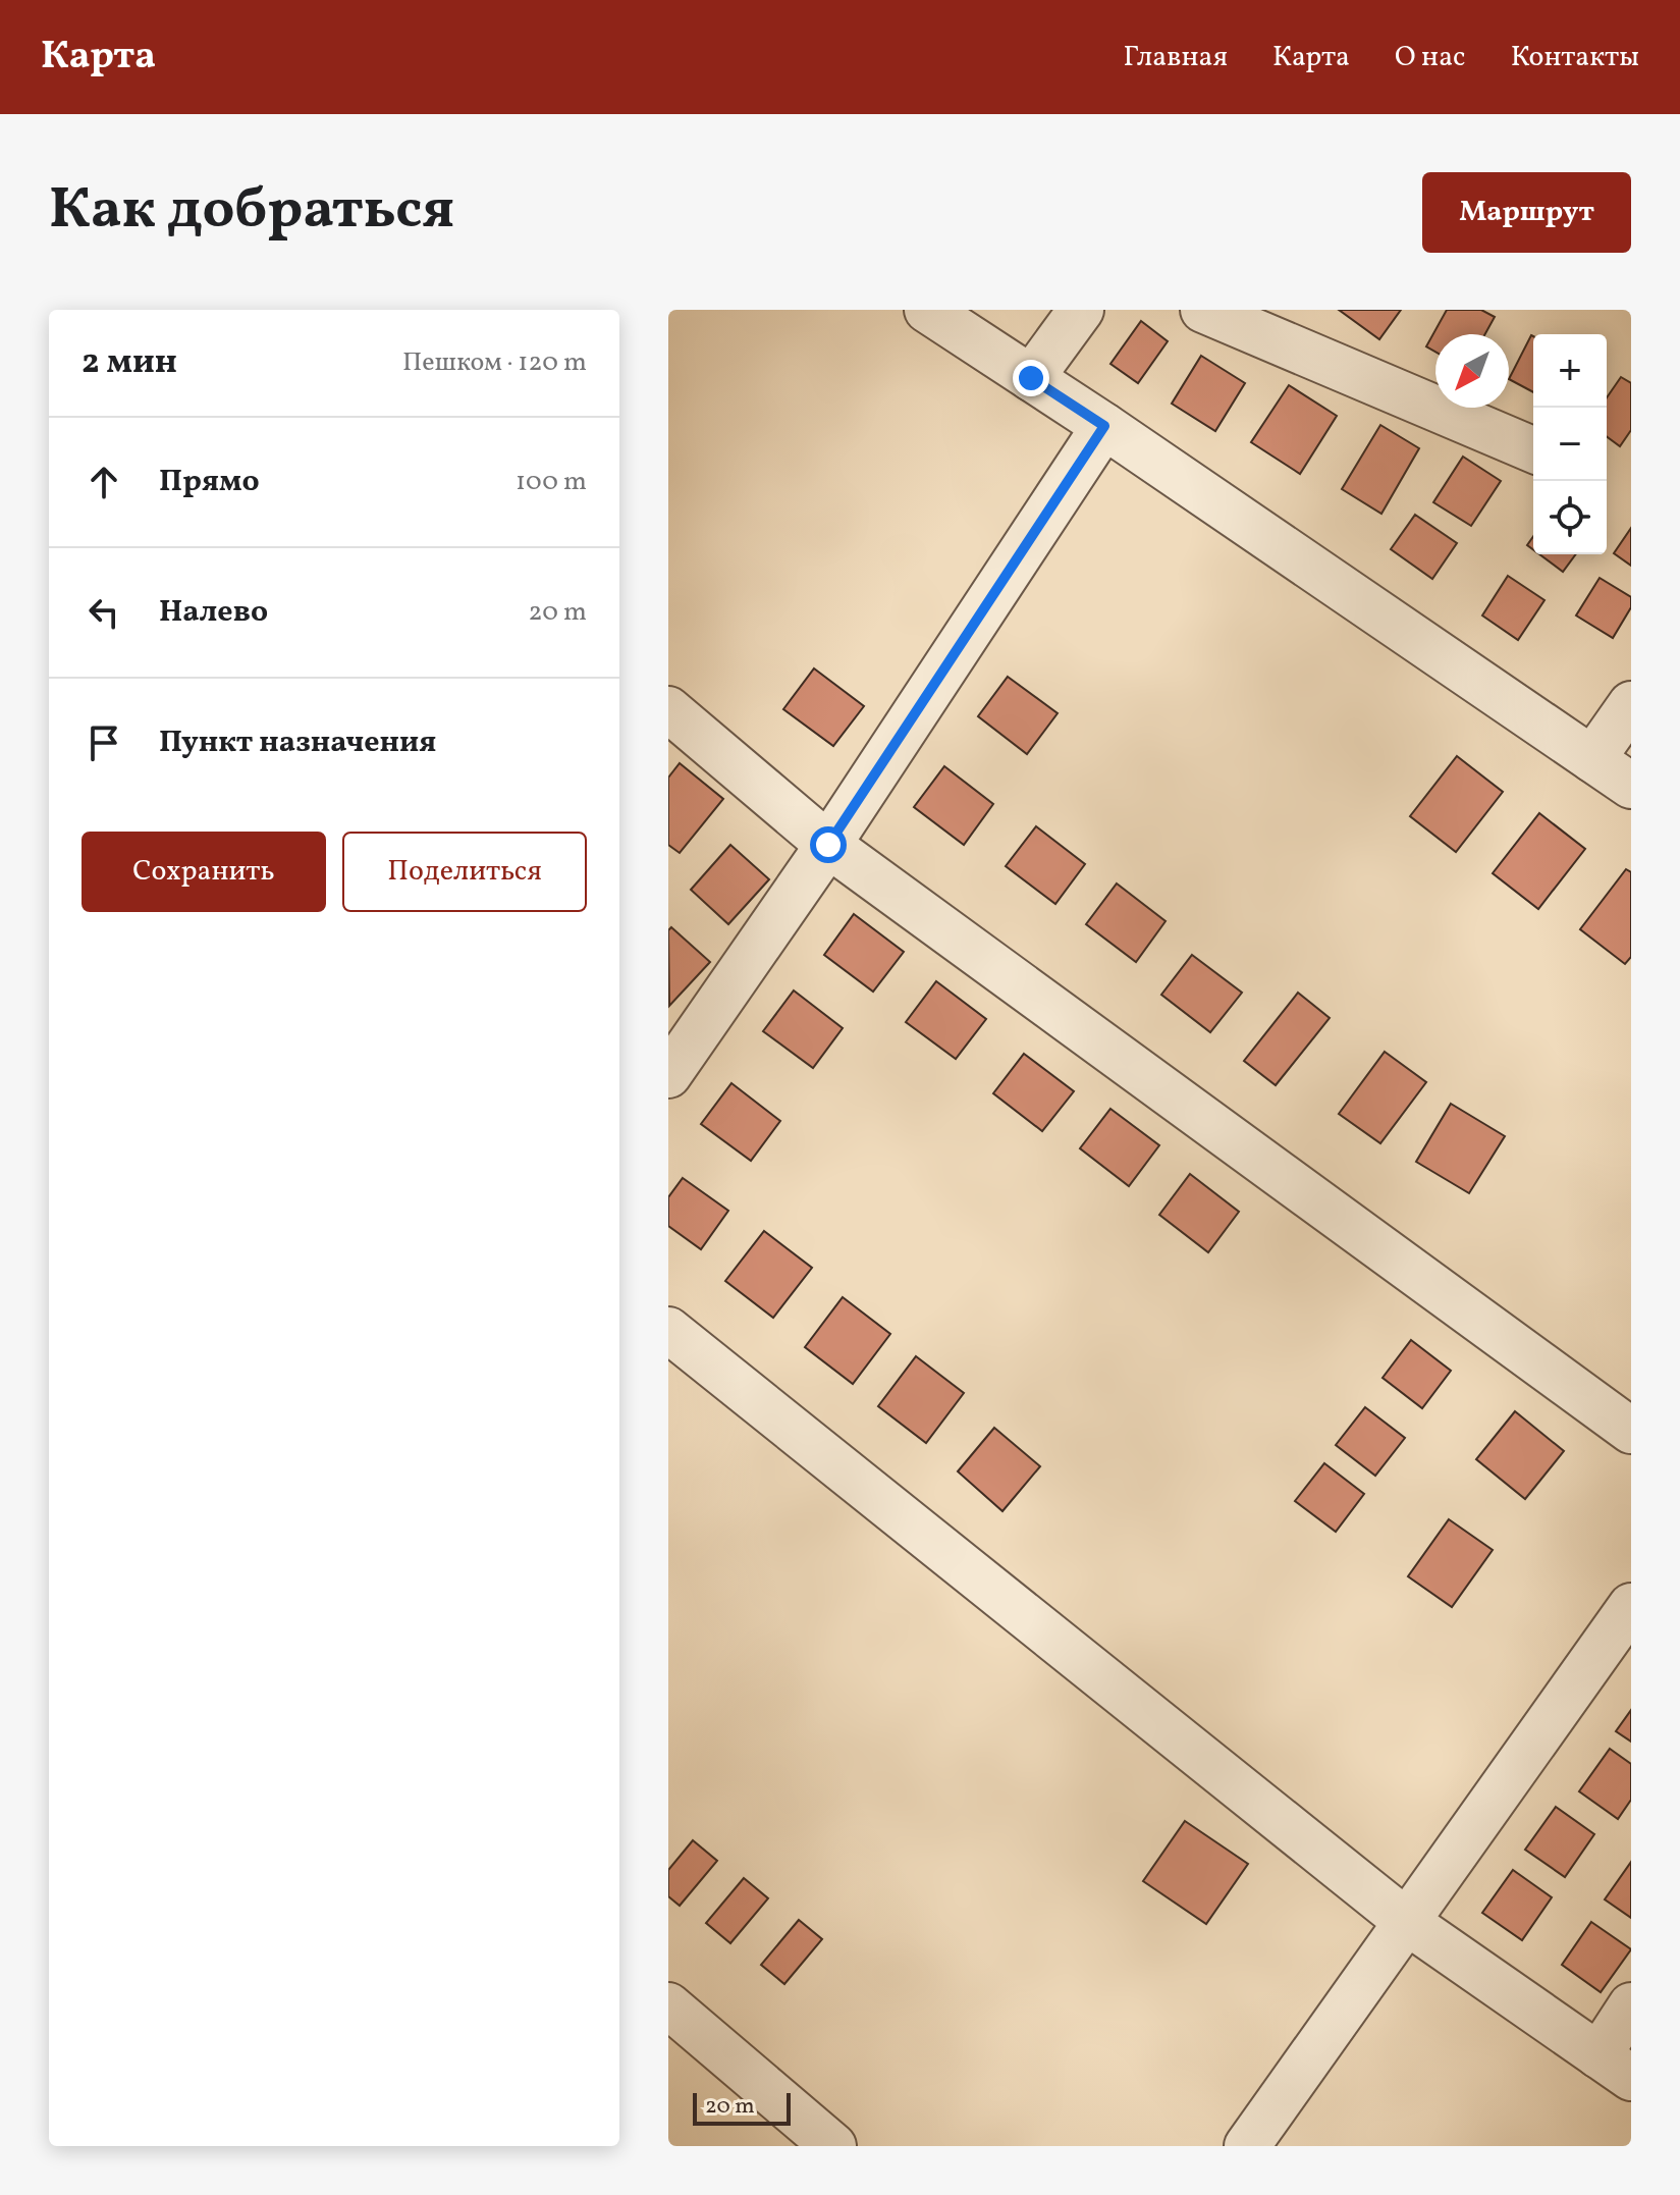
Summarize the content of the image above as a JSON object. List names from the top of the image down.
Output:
{
  "scale_bar": "20 m",
  "north": "bottom left",
  "page": {
    "header": "Карта",
    "nav": [
      "Главная",
      "Карта",
      "О нас",
      "Контакты"
    ],
    "title": "Как добраться",
    "buttons": [
      "Маршрут",
      ["Сохранить", "Поделиться"]
    ],
    "heading": ["2 мин", "Пешком · 120 m"],
    "map_buttons": ["+", "−"],
    "list": [
      ["Прямо", "100 m"],
      ["Налево", "20 m"],
      "Пункт назначения"
    ],
    "scale": "20 m"
  }
}
